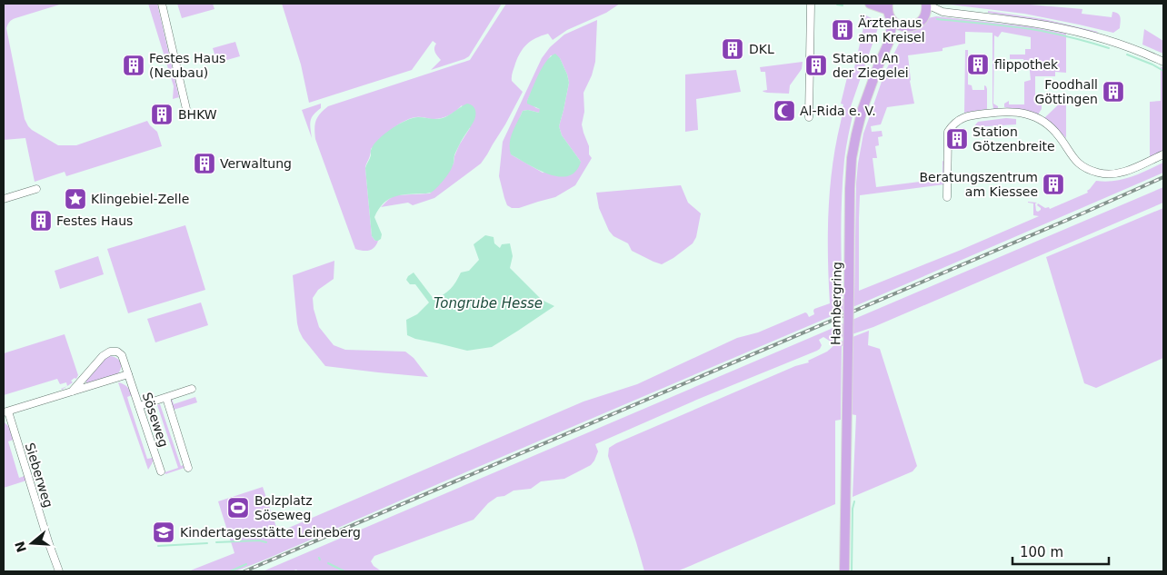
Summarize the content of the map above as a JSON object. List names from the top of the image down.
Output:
{
  "streets": {
    "main road": ["Hambergring"],
    "street": ["Söseweg", "Sieberweg"]
  },
  "water": ["Tongrube Hesse"],
  "places": {
    "building": [
      "Ärztehaus am Kreisel",
      "DKL",
      "flippothek",
      "Festes Haus (Neubau)",
      "Station An der Ziegelei",
      "Foodhall Göttingen",
      "BHKW",
      "Station Götzenbreite",
      "Verwaltung",
      "Beratungszentrum am Kiessee",
      "Festes Haus"
    ],
    "mosque": ["Al-Rida e. V."],
    "place": ["Klingebiel-Zelle"],
    "sports": ["Bolzplatz Söseweg"],
    "school or university": ["Kindertagesstätte Leineberg"]
  },
  "scale_bar": "100 m",
  "north": "left"
}
